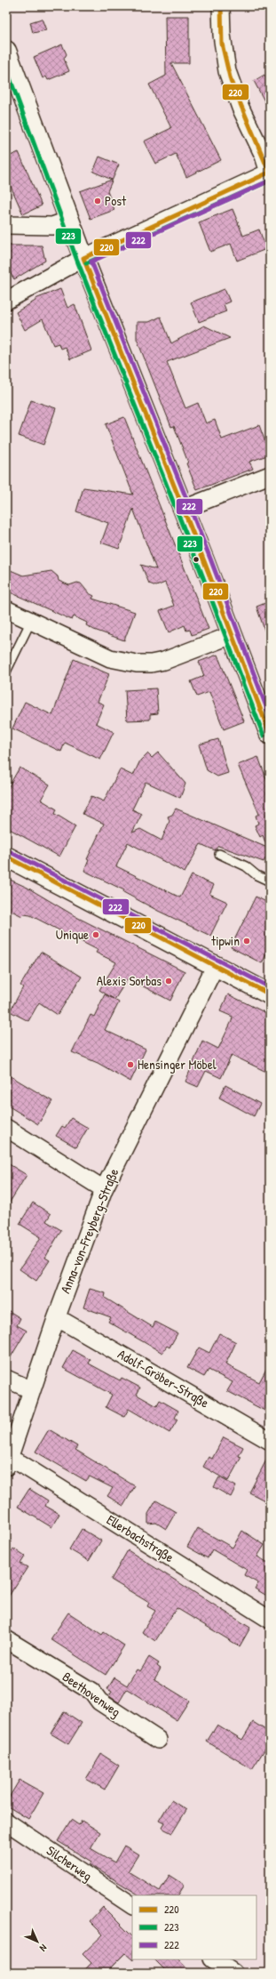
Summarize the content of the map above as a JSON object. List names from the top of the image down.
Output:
{
  "streets": {
    "street": [
      "Anna-von-Freyberg-Straße",
      "Adolf-Gröber-Straße",
      "Ellerbachstraße",
      "Beethovenweg",
      "Silcherweg"
    ]
  },
  "crossings": [
    ["Anna-von-Freyberg-Straße", "Adolf-Gröber-Straße"],
    ["Anna-von-Freyberg-Straße", "Ellerbachstraße"]
  ],
  "places": [
    "Post",
    "Unique",
    "tipwin",
    "Alexis Sorbas",
    "Hensinger Möbel"
  ],
  "lines": ["transit line 220", "transit line 223", "transit line 222"],
  "legend": ["220", "223", "222"],
  "north": "bottom right"
}
